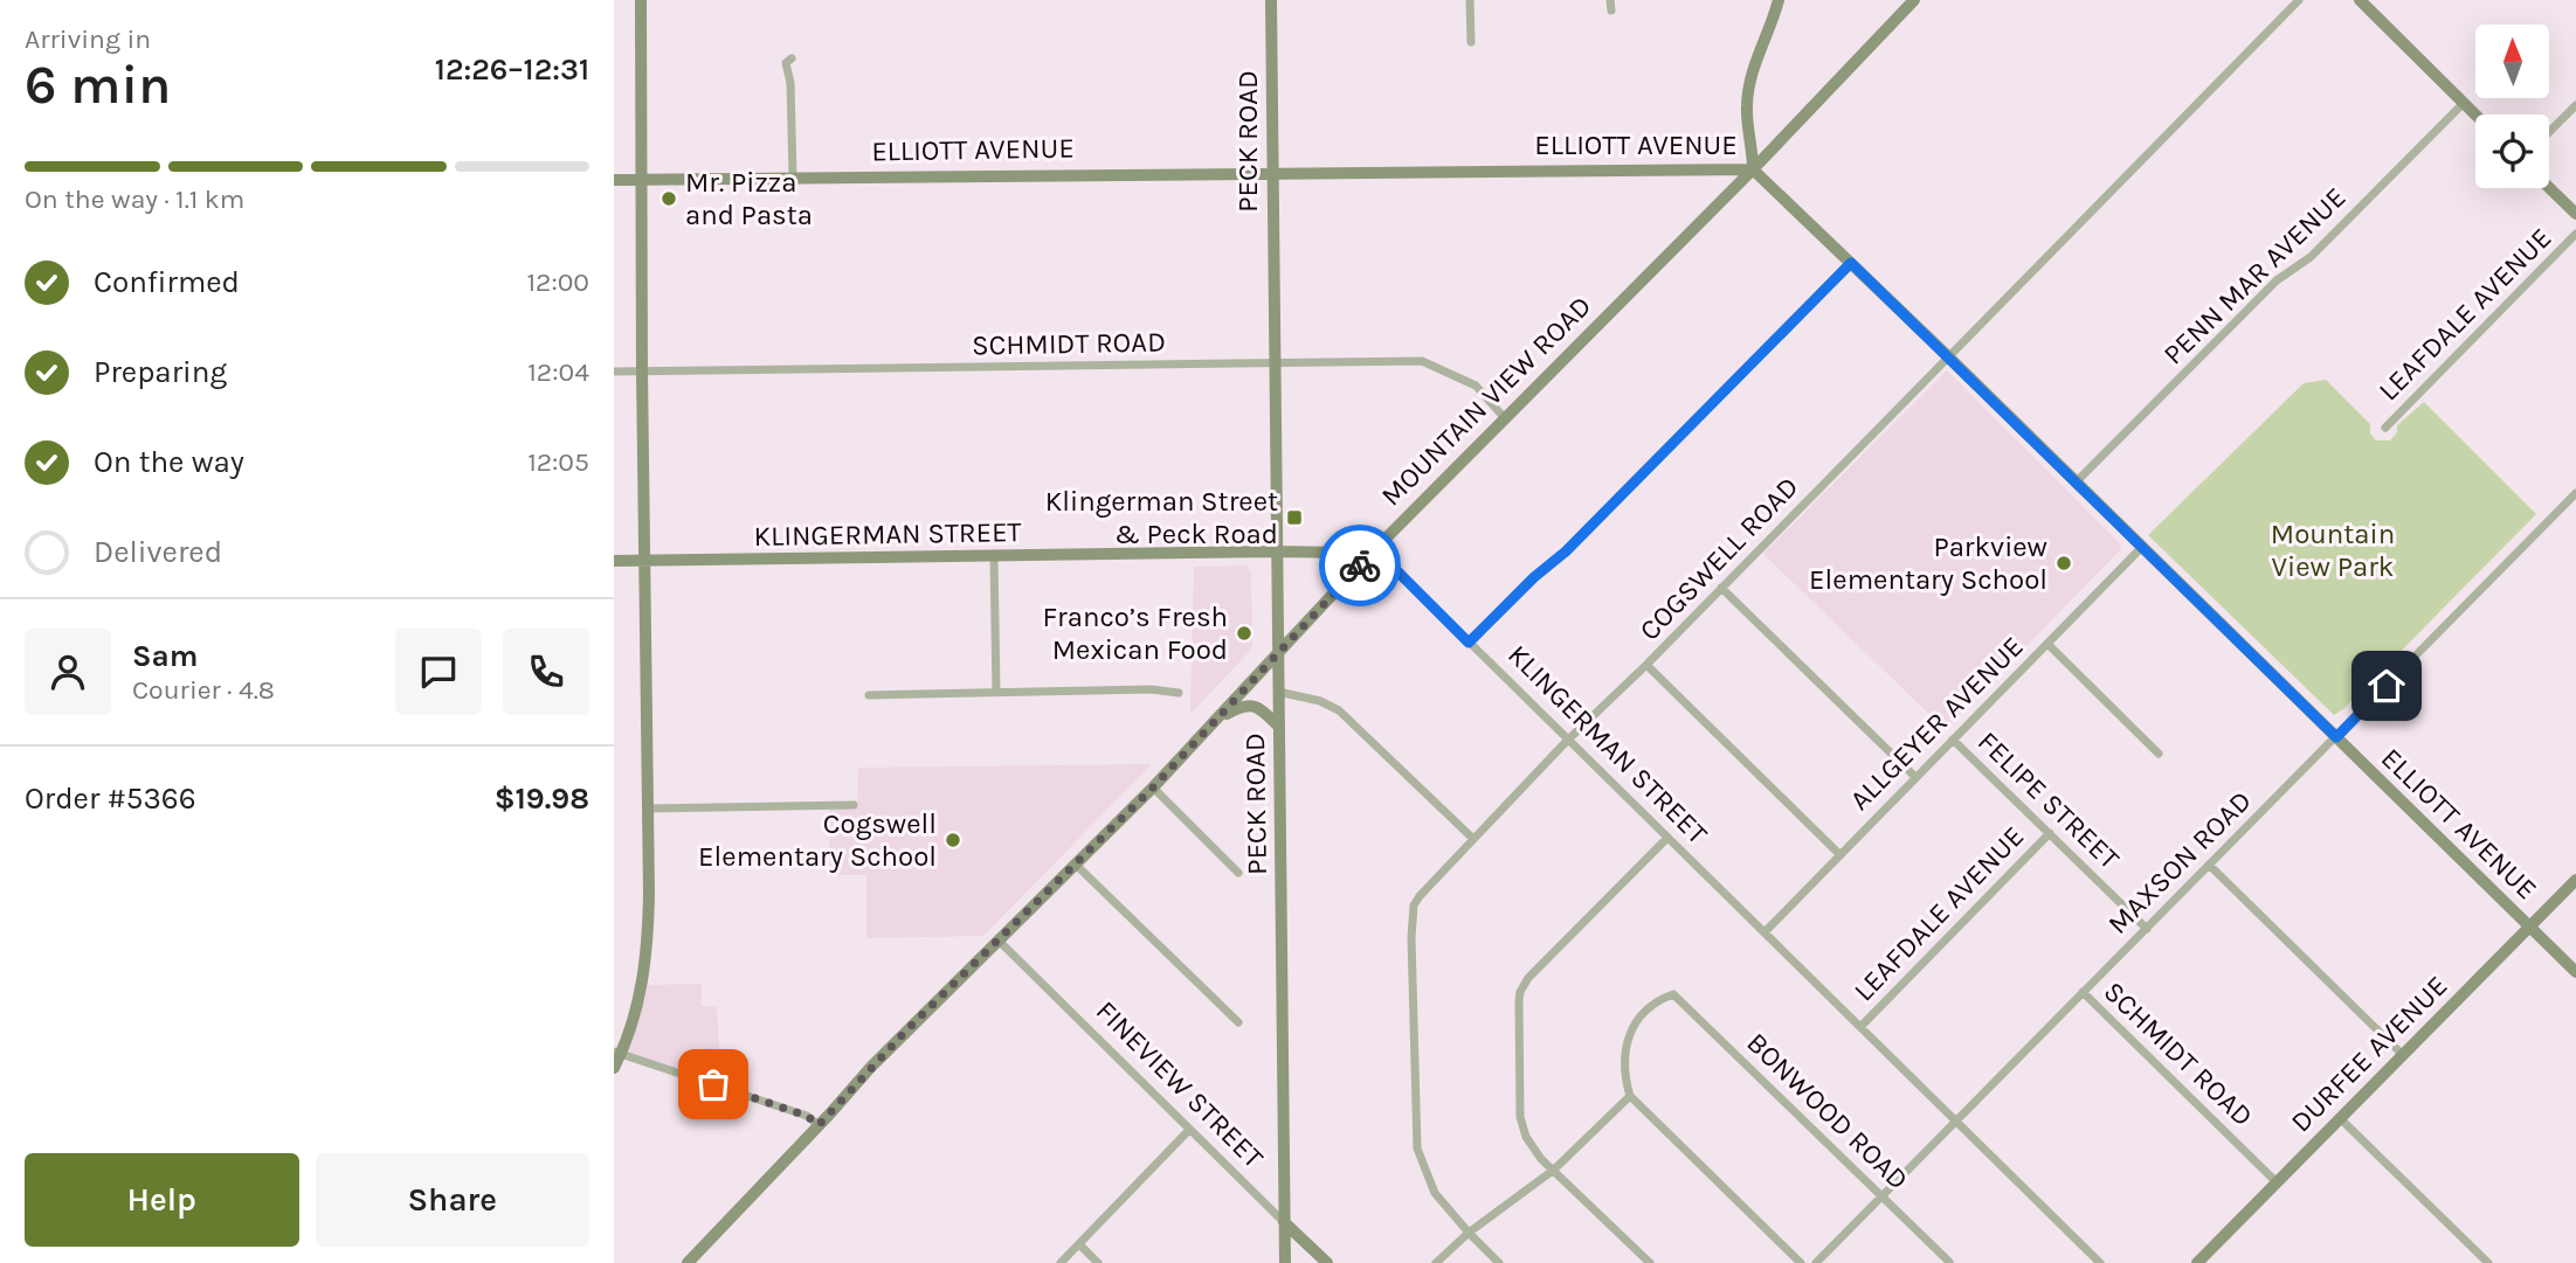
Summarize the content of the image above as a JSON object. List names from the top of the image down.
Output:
{
  "streets": {
    "street": [
      "PECK ROAD",
      "ELLIOTT AVENUE",
      "PENN MAR AVENUE",
      "LEAFDALE AVENUE",
      "SCHMIDT ROAD",
      "MOUNTAIN VIEW ROAD",
      "KLINGERMAN STREET",
      "COGSWELL ROAD",
      "ALLGEYER AVENUE",
      "FELIPE STREET",
      "MAXSON ROAD",
      "DURFEE AVENUE",
      "FINEVIEW STREET",
      "BONWOOD ROAD"
    ]
  },
  "crossings": [
    ["PECK ROAD", "ELLIOTT AVENUE"],
    ["PECK ROAD", "SCHMIDT ROAD"],
    ["PECK ROAD", "MOUNTAIN VIEW ROAD"],
    ["PECK ROAD", "KLINGERMAN STREET"],
    ["PECK ROAD", "FINEVIEW STREET"],
    ["ELLIOTT AVENUE", "PENN MAR AVENUE"],
    ["ELLIOTT AVENUE", "MOUNTAIN VIEW ROAD"],
    ["ELLIOTT AVENUE", "COGSWELL ROAD"],
    ["ELLIOTT AVENUE", "ALLGEYER AVENUE"],
    ["ELLIOTT AVENUE", "MAXSON ROAD"],
    ["ELLIOTT AVENUE", "DURFEE AVENUE"],
    ["LEAFDALE AVENUE", "KLINGERMAN STREET"],
    ["LEAFDALE AVENUE", "FELIPE STREET"],
    ["SCHMIDT ROAD", "MOUNTAIN VIEW ROAD"],
    ["SCHMIDT ROAD", "MAXSON ROAD"],
    ["SCHMIDT ROAD", "DURFEE AVENUE"],
    ["MOUNTAIN VIEW ROAD", "KLINGERMAN STREET"],
    ["MOUNTAIN VIEW ROAD", "FINEVIEW STREET"],
    ["KLINGERMAN STREET", "COGSWELL ROAD"],
    ["KLINGERMAN STREET", "ALLGEYER AVENUE"],
    ["KLINGERMAN STREET", "MAXSON ROAD"],
    ["ALLGEYER AVENUE", "FELIPE STREET"],
    ["FELIPE STREET", "MAXSON ROAD"],
    ["MAXSON ROAD", "BONWOOD ROAD"]
  ],
  "parks": ["Mountain View Park"],
  "places": {
    "other": [
      "Mr. Pizza and Pasta",
      "Parkview Elementary School",
      "Franco’s Fresh Mexican Food",
      "Cogswell Elementary School"
    ],
    "transit": ["Klingerman Street & Peck Road"]
  },
  "north": "top",
  "page": {
    "heading": ["6 min", "Arriving in", "12:26–12:31"],
    "panel": [
      "Sam",
      "Courier · 4.8",
      "Order #5366",
      "$19.98"
    ],
    "bar": "On the way · 1.1 km",
    "list": [
      ["Confirmed", "12:00"],
      ["Preparing", "12:04"],
      ["On the way", "12:05"],
      "Delivered"
    ],
    "buttons": ["Help", "Share"]
  }
}
